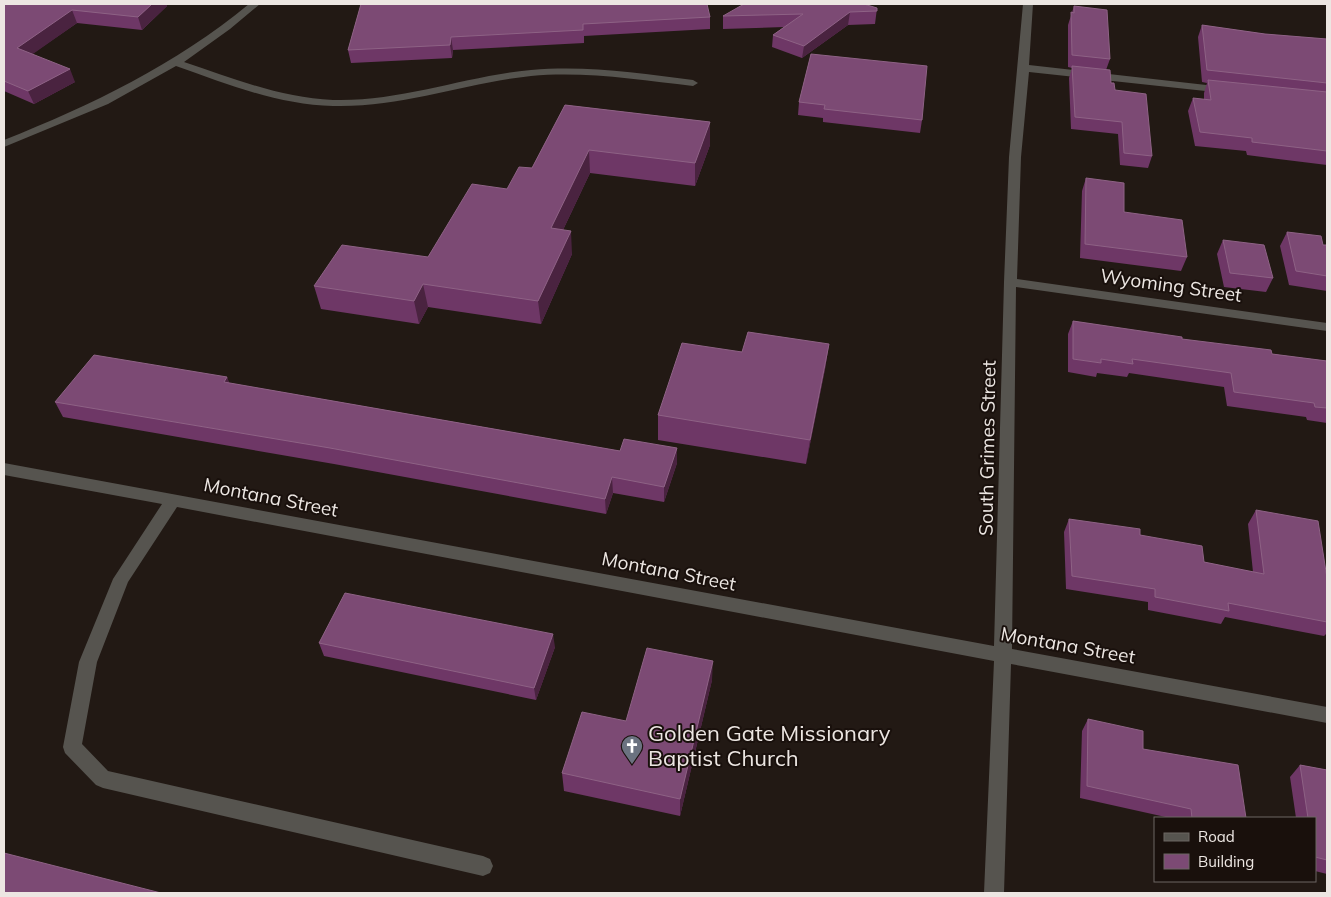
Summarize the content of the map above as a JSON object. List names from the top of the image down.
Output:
{
  "streets": {
    "street": ["Wyoming Street", "South Grimes Street", "Montana Street"]
  },
  "crossings": [
    ["Wyoming Street", "South Grimes Street"],
    ["South Grimes Street", "Montana Street"]
  ],
  "places": {
    "church": ["Golden Gate Missionary Baptist Church"]
  },
  "legend": ["Road", "Building"]
}
